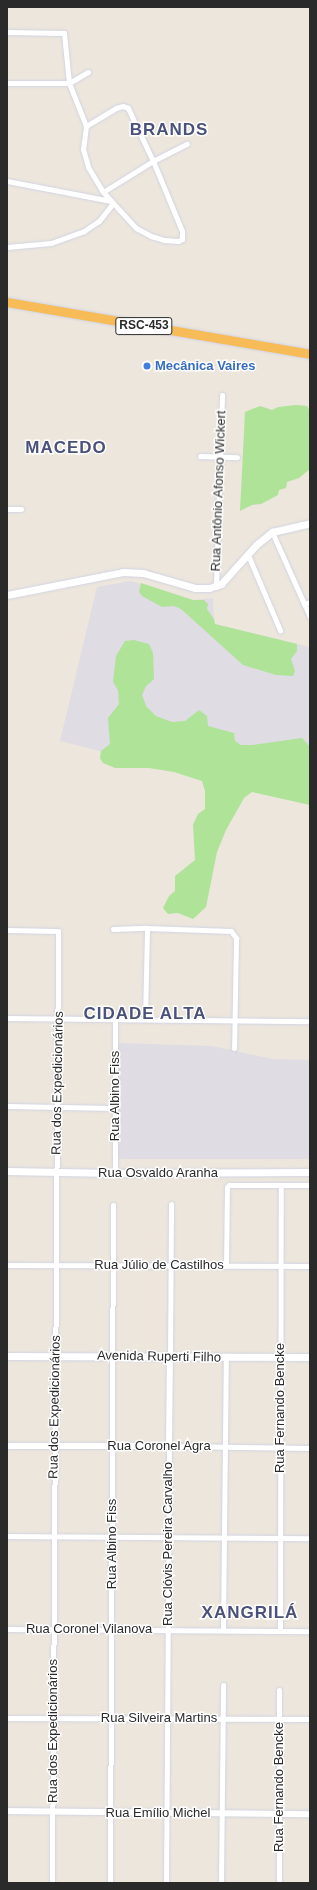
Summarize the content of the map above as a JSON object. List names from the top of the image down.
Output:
{
  "streets": {
    "highway": ["RSC-453"],
    "main road": ["Rua Osvaldo Aranha", "Avenida Ruperti Filho"],
    "street": [
      "Rua Antônio Afonso Wickert",
      "Rua dos Expedicionários",
      "Rua Albino Fiss",
      "Rua Júlio de Castilhos",
      "Rua Fernando Bencke",
      "Rua Coronel Agra",
      "Rua Clóvis Pereira Carvalho",
      "Rua Coronel Vilanova",
      "Rua Silveira Martins",
      "Rua Emílio Michel"
    ]
  },
  "crossings": [
    ["Rua dos Expedicionários", "Rua Osvaldo Aranha"],
    ["Rua dos Expedicionários", "Rua Júlio de Castilhos"],
    ["Rua dos Expedicionários", "Avenida Ruperti Filho"],
    ["Rua dos Expedicionários", "Rua Coronel Agra"],
    ["Rua dos Expedicionários", "Rua Coronel Vilanova"],
    ["Rua dos Expedicionários", "Rua Silveira Martins"],
    ["Rua dos Expedicionários", "Rua Emílio Michel"],
    ["Rua Albino Fiss", "Rua Osvaldo Aranha"],
    ["Rua Albino Fiss", "Rua Júlio de Castilhos"],
    ["Rua Albino Fiss", "Avenida Ruperti Filho"],
    ["Rua Albino Fiss", "Rua Coronel Agra"],
    ["Rua Albino Fiss", "Rua Coronel Vilanova"],
    ["Rua Albino Fiss", "Rua Silveira Martins"],
    ["Rua Albino Fiss", "Rua Emílio Michel"],
    ["Rua Júlio de Castilhos", "Rua Fernando Bencke"],
    ["Rua Júlio de Castilhos", "Rua Clóvis Pereira Carvalho"],
    ["Avenida Ruperti Filho", "Rua Fernando Bencke"],
    ["Avenida Ruperti Filho", "Rua Clóvis Pereira Carvalho"],
    ["Rua Fernando Bencke", "Rua Coronel Agra"],
    ["Rua Fernando Bencke", "Rua Coronel Vilanova"],
    ["Rua Fernando Bencke", "Rua Silveira Martins"],
    ["Rua Fernando Bencke", "Rua Emílio Michel"],
    ["Rua Coronel Agra", "Rua Clóvis Pereira Carvalho"],
    ["Rua Clóvis Pereira Carvalho", "Rua Coronel Vilanova"],
    ["Rua Clóvis Pereira Carvalho", "Rua Silveira Martins"],
    ["Rua Clóvis Pereira Carvalho", "Rua Emílio Michel"]
  ],
  "districts": [
    "BRANDS",
    "MACEDO",
    "CIDADE ALTA",
    "XANGRILÁ"
  ],
  "places": ["Mecânica Vaires"]
}
